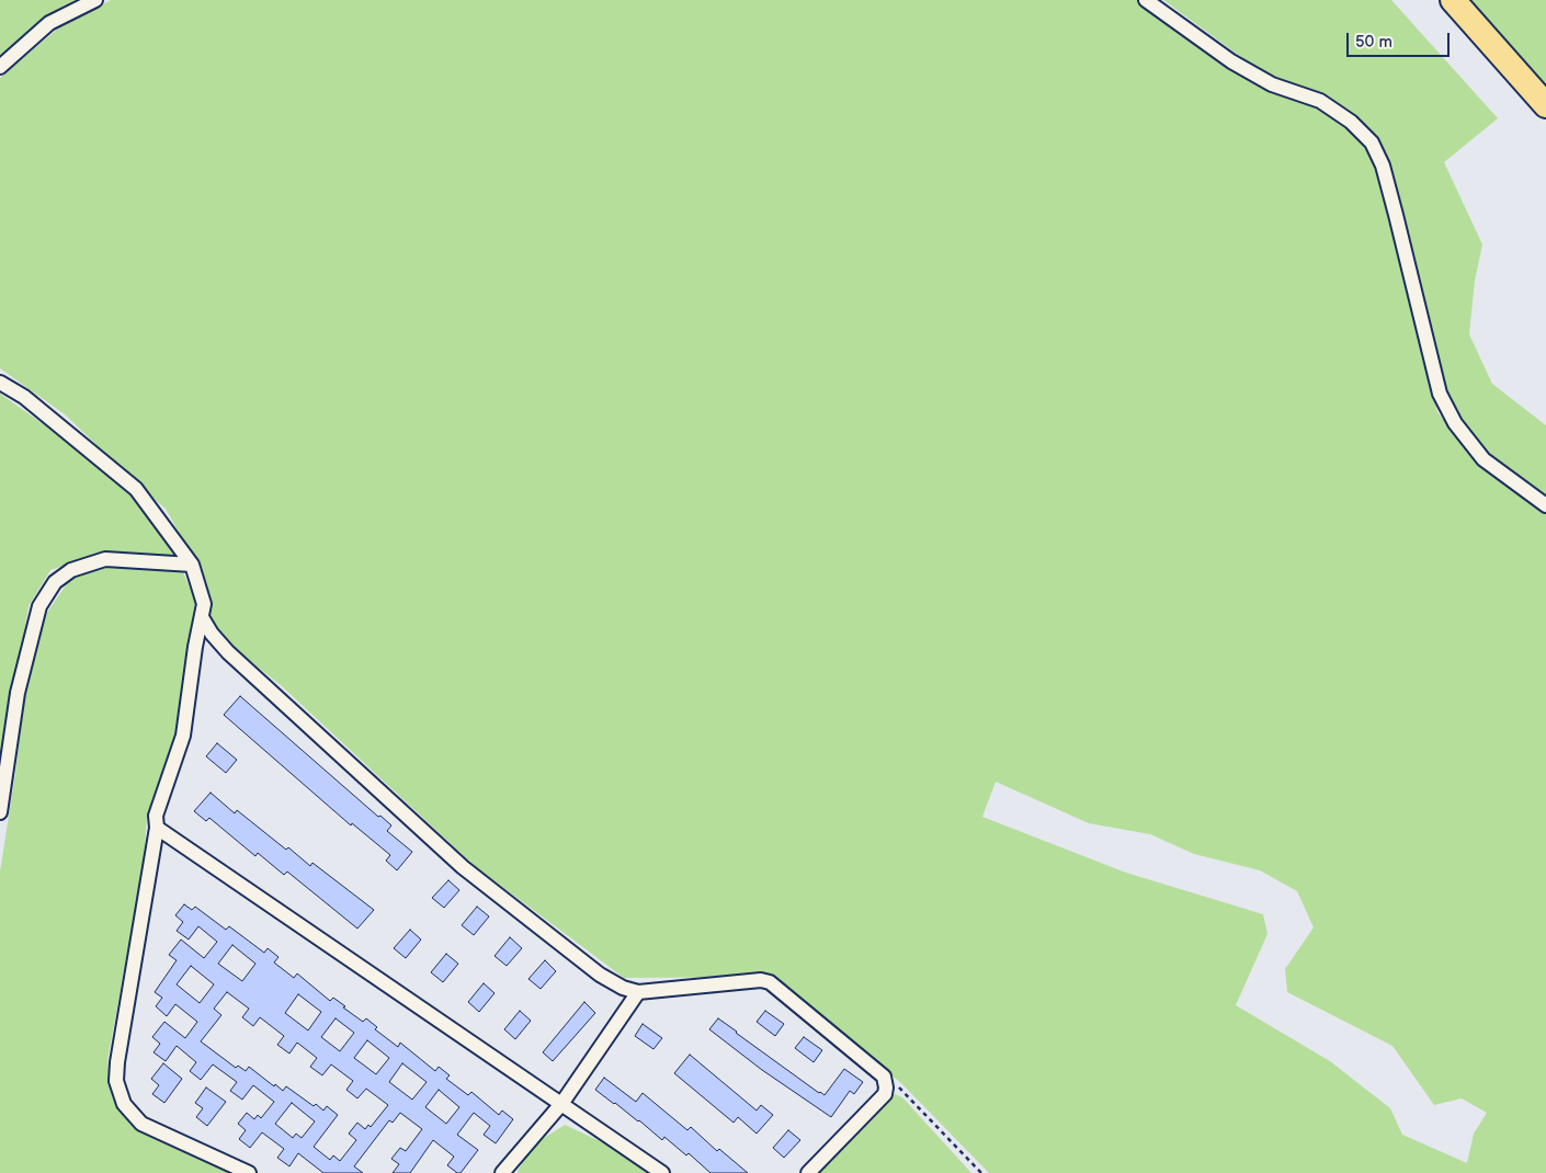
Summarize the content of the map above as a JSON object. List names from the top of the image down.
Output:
{
  "scale_bar": "50 m"
}
